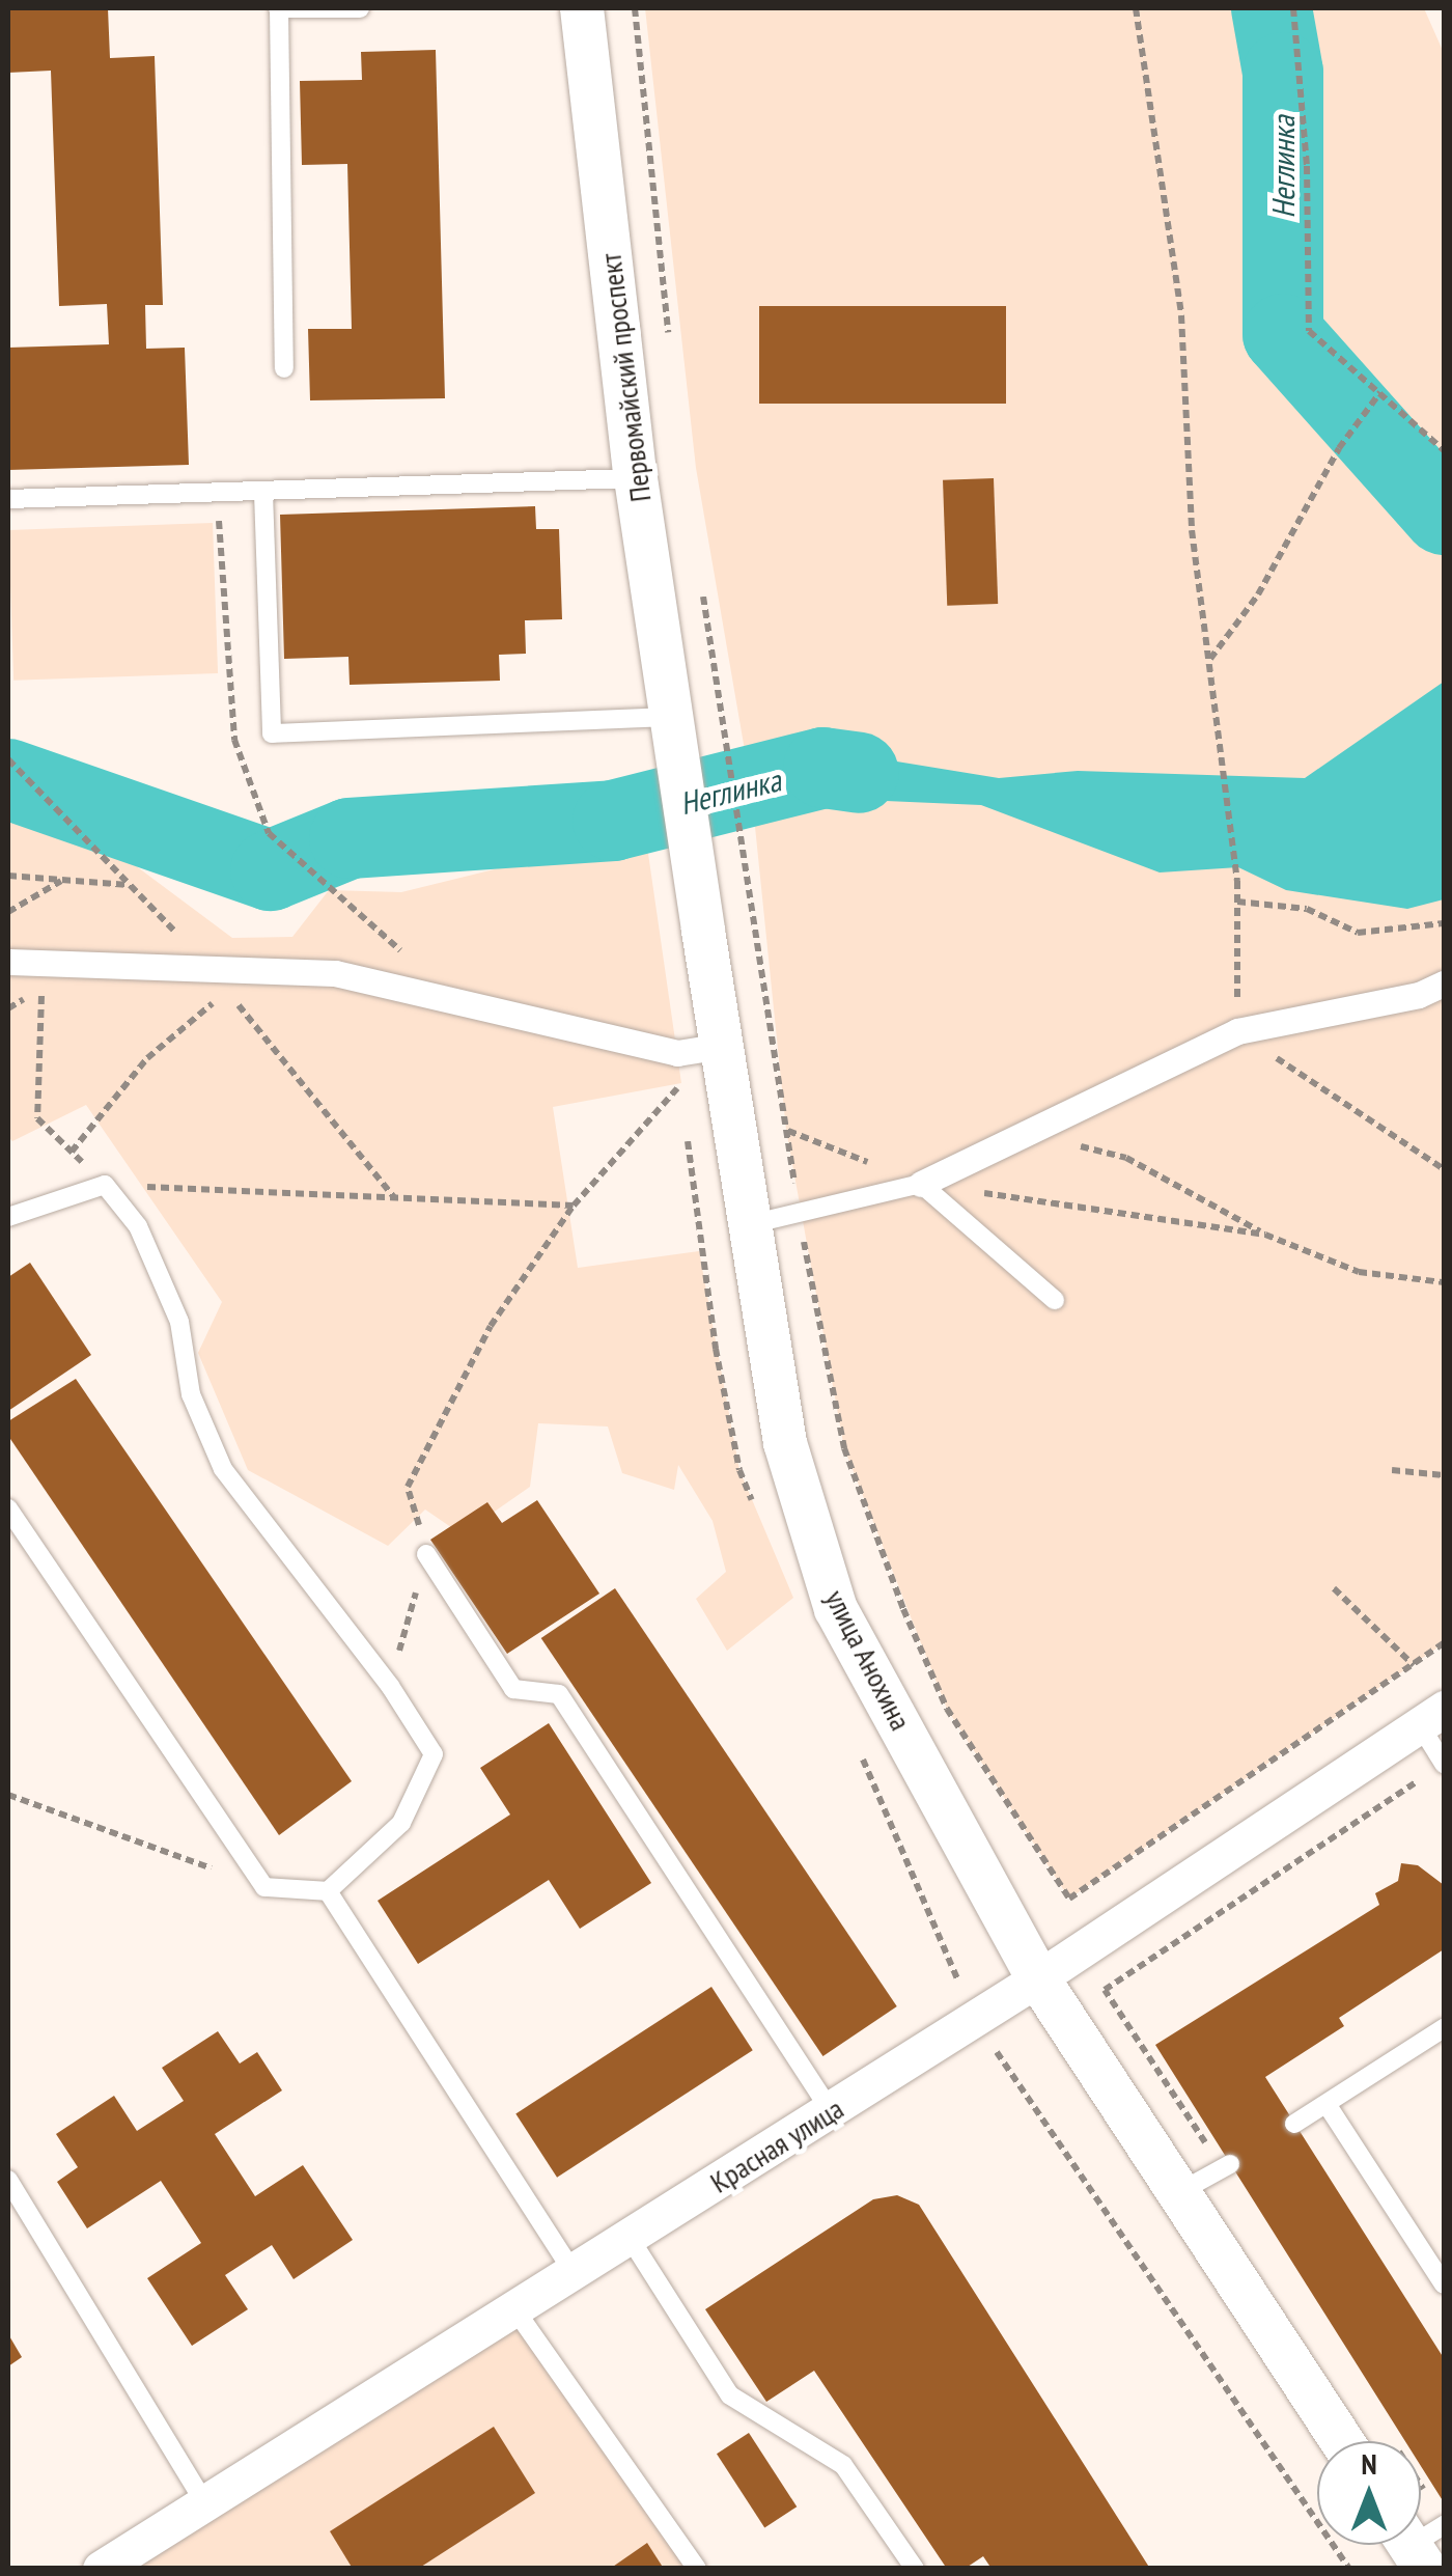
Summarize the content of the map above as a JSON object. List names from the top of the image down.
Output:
{
  "streets": {
    "street": ["Первомайский проспект", "улица Анохина", "Красная улица"]
  },
  "crossings": [
    ["Первомайский проспект", "улица Анохина"],
    ["улица Анохина", "Красная улица"]
  ],
  "water": ["Неглинка"],
  "north": "top"
}
